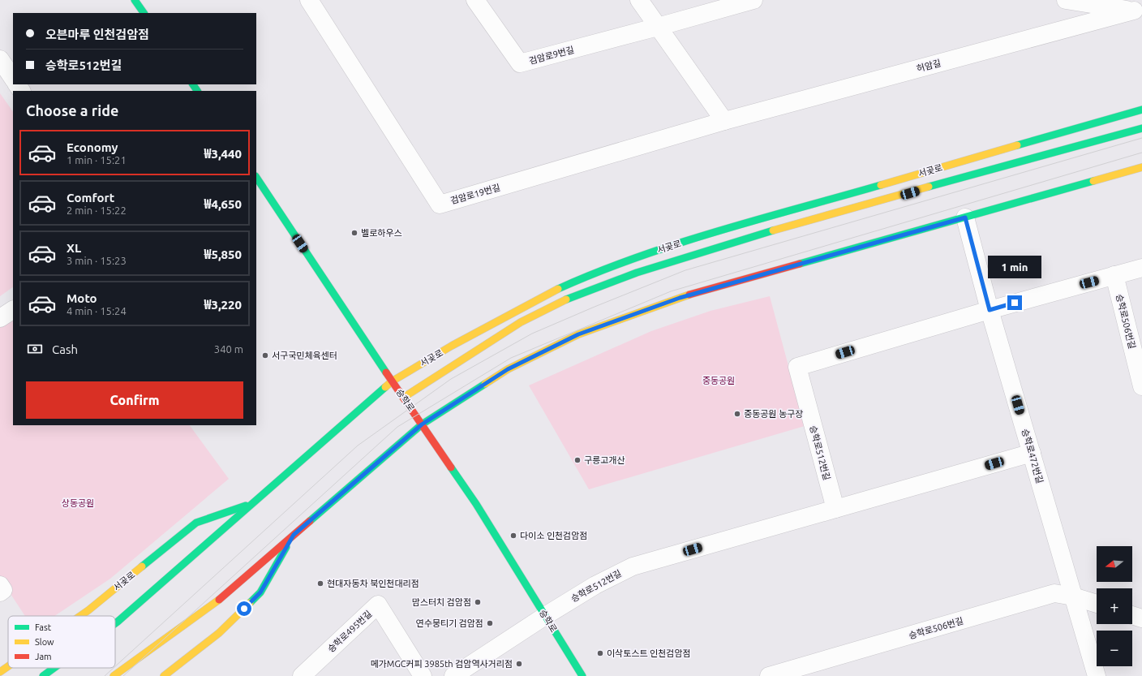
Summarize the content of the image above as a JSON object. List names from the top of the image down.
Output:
{
  "streets": {
    "main road": ["서곶로", "승학로"],
    "street": [
      "검암로9번길",
      "허암길",
      "검암로19번길",
      "승학로506번길",
      "승학로512번길",
      "승학로472번길",
      "승학로495번길"
    ]
  },
  "crossings": [
    ["허암길", "검암로19번길"],
    ["서곶로", "승학로"],
    ["승학로506번길", "승학로512번길"],
    ["승학로506번길", "승학로472번길"],
    ["승학로", "승학로512번길"],
    ["승학로512번길", "승학로472번길"]
  ],
  "parks": ["중동공원", "상동공원"],
  "places": [
    "벨로하우스",
    "서구국민체육센터",
    "중동공원 농구장",
    "구릉고개산",
    "다이소 인천검암점",
    "현대자동차 북인천대리점",
    "맘스터치 검암점",
    "연수뭉티기 검암점",
    "이삭토스트 인천검암점",
    "메가MGC커피 3985th 검암역사거리점"
  ],
  "legend": ["Fast", "Slow", "Jam"],
  "north": "left",
  "page": {
    "banner": ["오븐마루 인천검암점", "승학로512번길"],
    "heading": "Choose a ride",
    "list": [
      {
        "name": "Economy",
        "note": "1 min · 15:21",
        "value": "₩3,440"
      },
      {
        "name": "Comfort",
        "note": "2 min · 15:22",
        "value": "₩4,650"
      },
      {
        "name": "XL",
        "note": "3 min · 15:23",
        "value": "₩5,850"
      },
      {
        "name": "Moto",
        "note": "4 min · 15:24",
        "value": "₩3,220"
      }
    ],
    "bubble": "1 min",
    "pay": ["Cash", "340 m"],
    "buttons": "Confirm",
    "map_buttons": ["+", "−"]
  }
}
